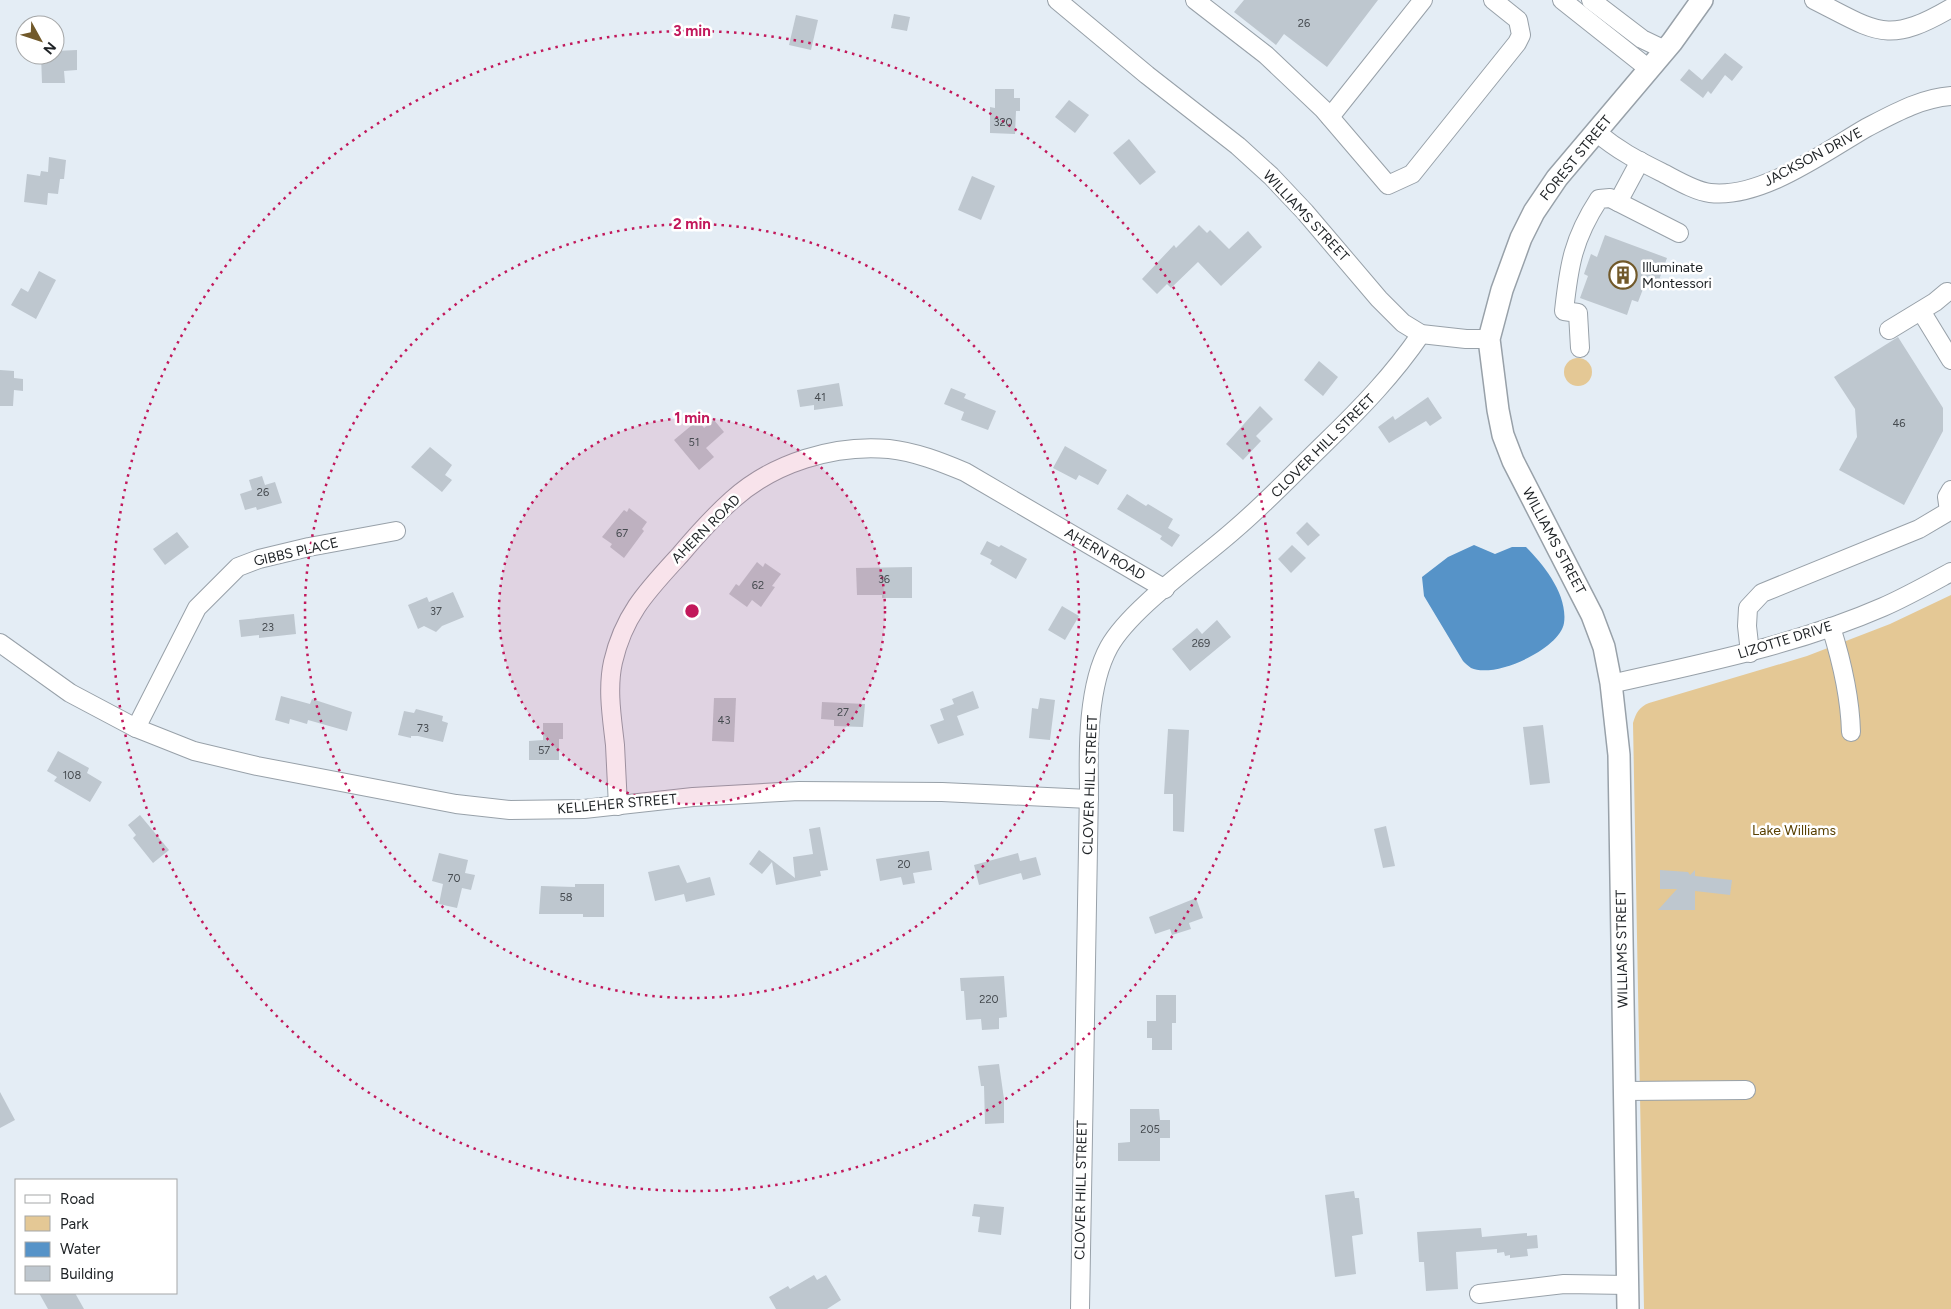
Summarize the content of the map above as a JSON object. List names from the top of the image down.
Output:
{
  "streets": {
    "main road": ["FOREST STREET", "WILLIAMS STREET"],
    "street": [
      "JACKSON DRIVE",
      "CLOVER HILL STREET",
      "AHERN ROAD",
      "GIBBS PLACE",
      "LIZOTTE DRIVE",
      "KELLEHER STREET"
    ]
  },
  "crossings": [
    ["JACKSON DRIVE", "FOREST STREET"],
    ["FOREST STREET", "WILLIAMS STREET"],
    ["WILLIAMS STREET", "CLOVER HILL STREET"],
    ["WILLIAMS STREET", "LIZOTTE DRIVE"],
    ["CLOVER HILL STREET", "AHERN ROAD"],
    ["CLOVER HILL STREET", "KELLEHER STREET"],
    ["AHERN ROAD", "KELLEHER STREET"],
    ["GIBBS PLACE", "KELLEHER STREET"]
  ],
  "parks": ["Lake Williams"],
  "places": {
    "building": ["Illuminate Montessori"]
  },
  "house_numbers": [
    "26",
    "320",
    "41",
    "46",
    "51",
    "26",
    "67",
    "36",
    "62",
    "37",
    "23",
    "269",
    "27",
    "43",
    "73",
    "57",
    "108",
    "20",
    "70",
    "58",
    "220",
    "205"
  ],
  "legend": [
    "Road",
    "Park",
    "Water",
    "Building"
  ],
  "north": "bottom right",
  "rings": ["3 min", "2 min", "1 min"]
}
